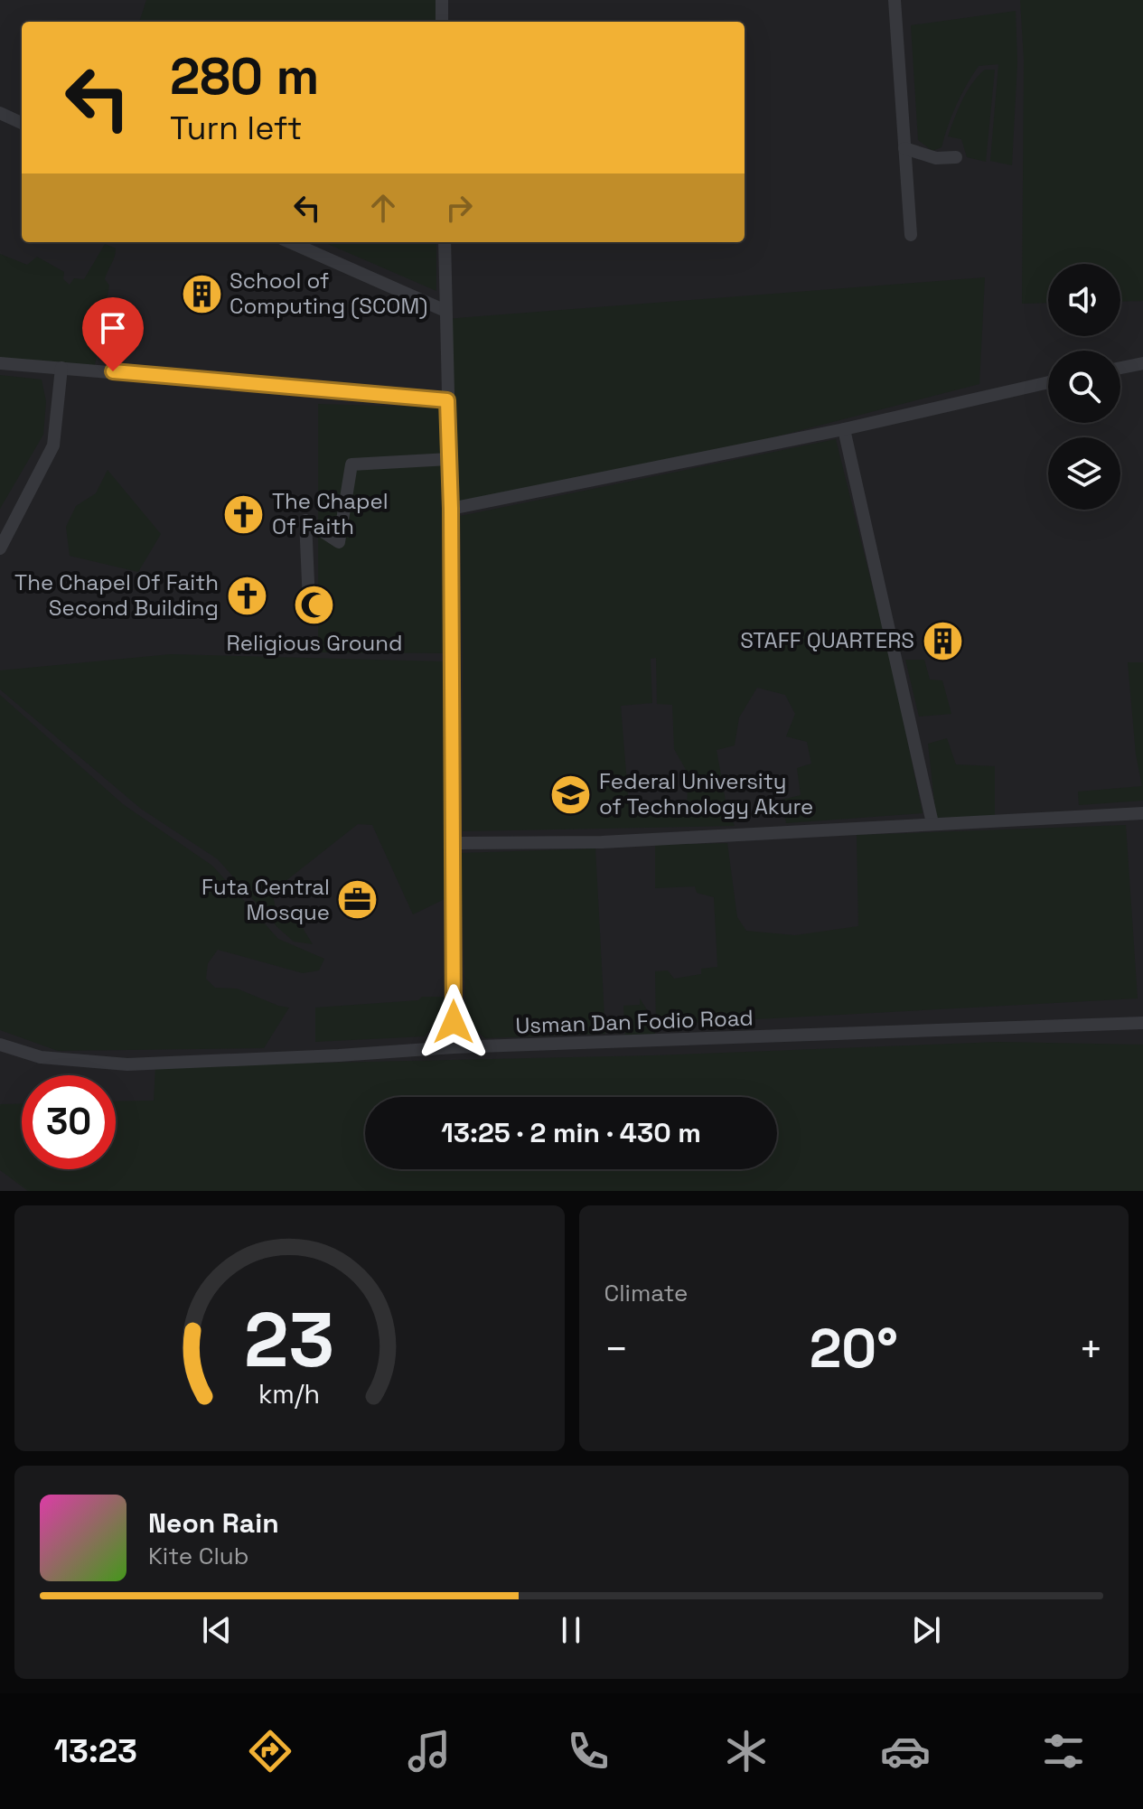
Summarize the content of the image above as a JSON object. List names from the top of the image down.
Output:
{
  "streets": {
    "street": ["Usman Dan Fodio Road"]
  },
  "places": {
    "building": ["School of Computing (SCOM)", "STAFF QUARTERS"],
    "church": ["The Chapel Of Faith", "The Chapel Of Faith Second Building"],
    "mosque": ["Religious Ground"],
    "school or university": ["Federal University of Technology Akure"],
    "office": ["Futa Central Mosque"]
  },
  "page": {
    "turn": ["280 m", "Turn left"],
    "limit": "30",
    "trip": "13:25 · 2 min · 430 m",
    "tile": "Climate",
    "heat": ["−", "20°", "+"],
    "song": ["Neon Rain", "Kite Club"],
    "tabs": "13:23",
    "gauge": ["23", "km/h"]
  }
}
